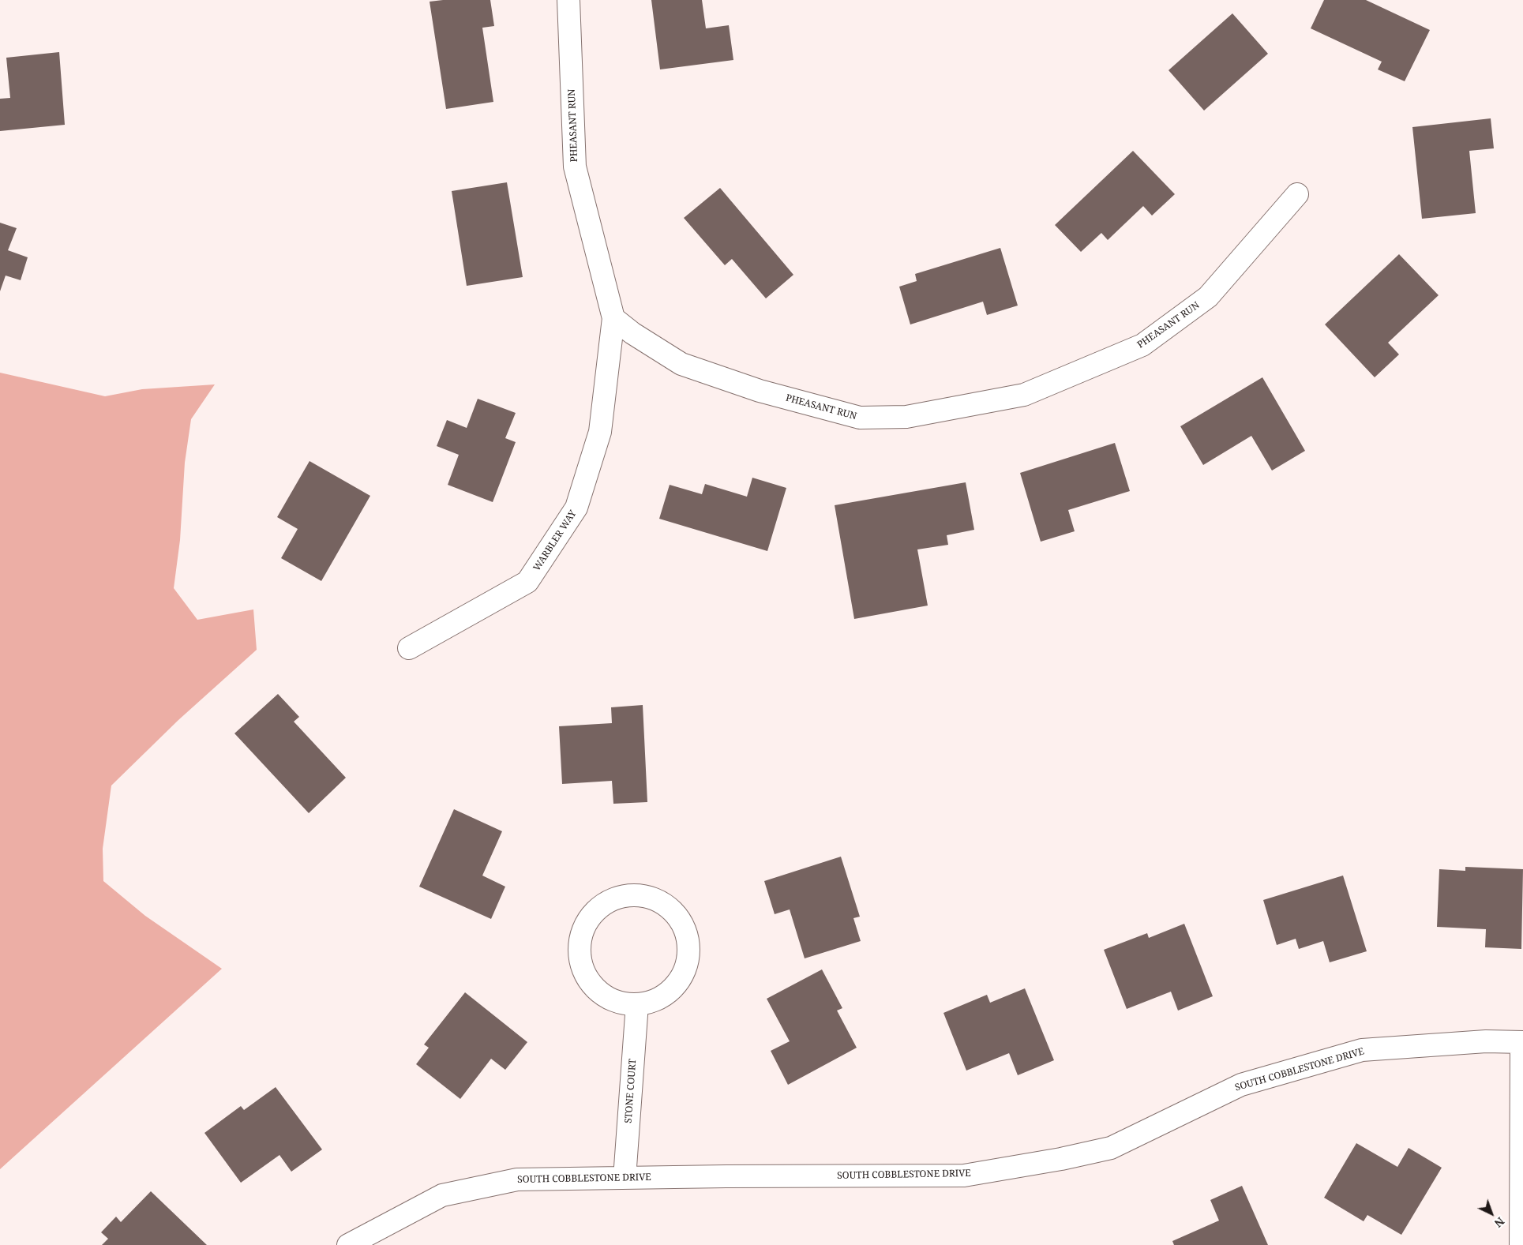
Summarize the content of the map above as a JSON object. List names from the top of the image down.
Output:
{
  "streets": {
    "street": [
      "PHEASANT RUN",
      "WARBLER WAY",
      "SOUTH COBBLESTONE DRIVE",
      "STONE COURT"
    ]
  },
  "crossings": [
    ["PHEASANT RUN", "WARBLER WAY"],
    ["SOUTH COBBLESTONE DRIVE", "STONE COURT"]
  ],
  "north": "bottom right"
}
